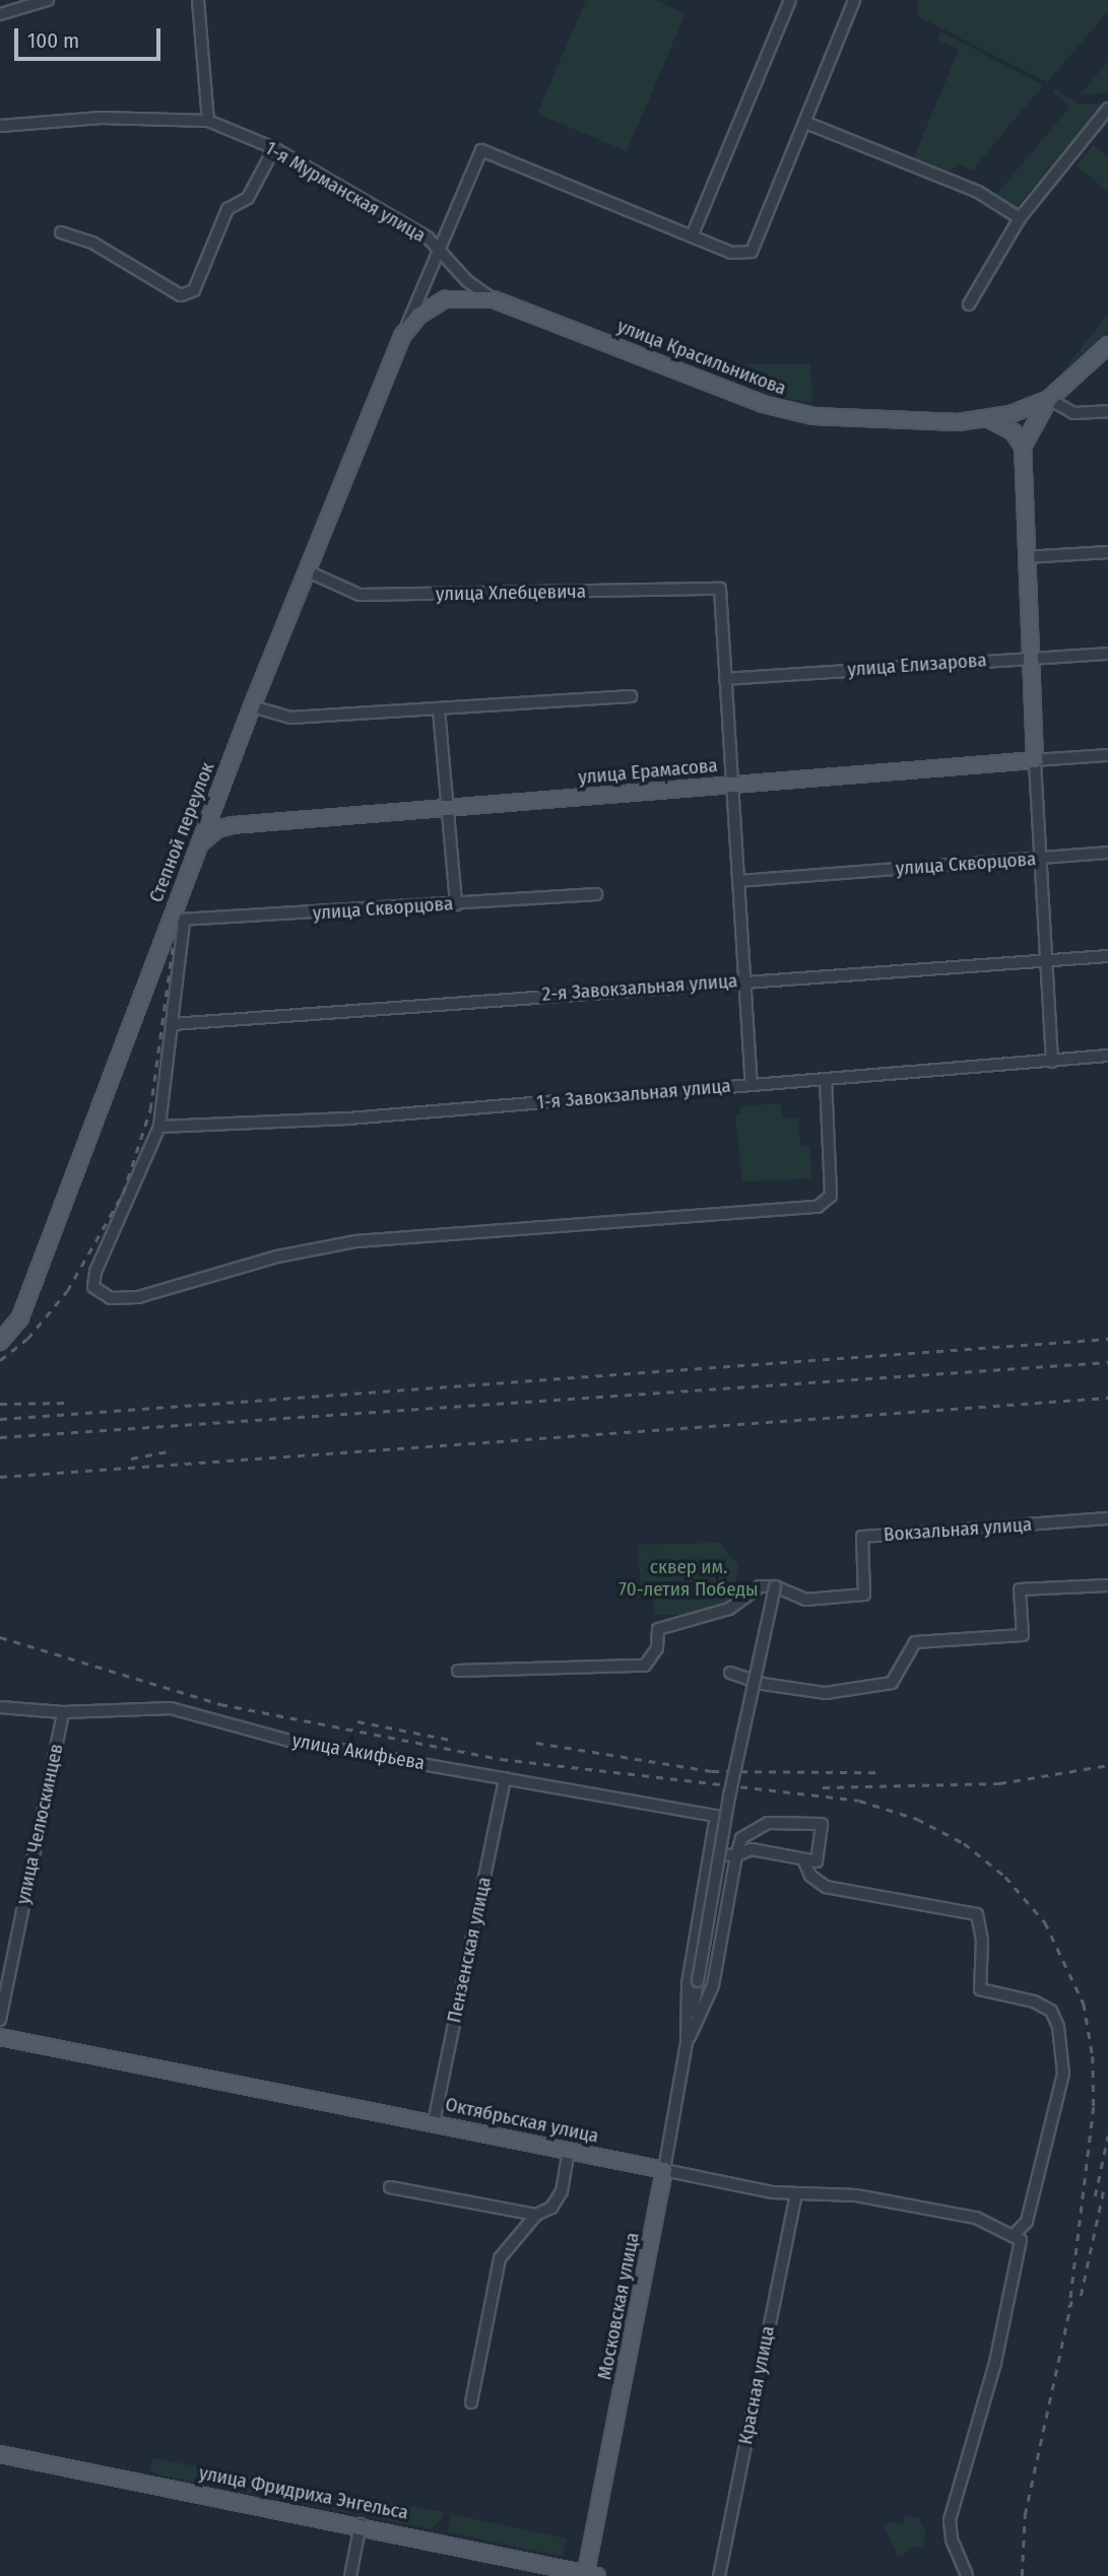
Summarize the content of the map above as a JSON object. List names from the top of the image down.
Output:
{
  "streets": {
    "main road": [
      "улица Красильникова",
      "улица Ерамасова",
      "Степной переулок",
      "Октябрьская улица",
      "Московская улица",
      "улица Фридриха Энгельса"
    ],
    "street": [
      "1-я Мурманская улица",
      "улица Хлебцевича",
      "улица Елизарова",
      "улица Скворцова",
      "2-я Завокзальная улица",
      "1-я Завокзальная улица",
      "Вокзальная улица",
      "улица Акифьева",
      "улица Челюскинцев",
      "Пензенская улица",
      "Красная улица"
    ]
  },
  "crossings": [
    ["1-я Мурманская улица", "улица Красильникова"],
    ["улица Хлебцевича", "улица Елизарова"],
    ["улица Хлебцевича", "Степной переулок"],
    ["улица Ерамасова", "Степной переулок"],
    ["Степной переулок", "улица Скворцова"],
    ["Вокзальная улица", "Московская улица"],
    ["улица Акифьева", "улица Челюскинцев"],
    ["улица Акифьева", "Пензенская улица"],
    ["улица Акифьева", "Московская улица"],
    ["Пензенская улица", "Октябрьская улица"],
    ["Октябрьская улица", "Московская улица"],
    ["Октябрьская улица", "Красная улица"],
    ["Московская улица", "улица Фридриха Энгельса"]
  ],
  "parks": ["сквер им. 70-летия Победы"],
  "scale_bar": "100 m"
}
